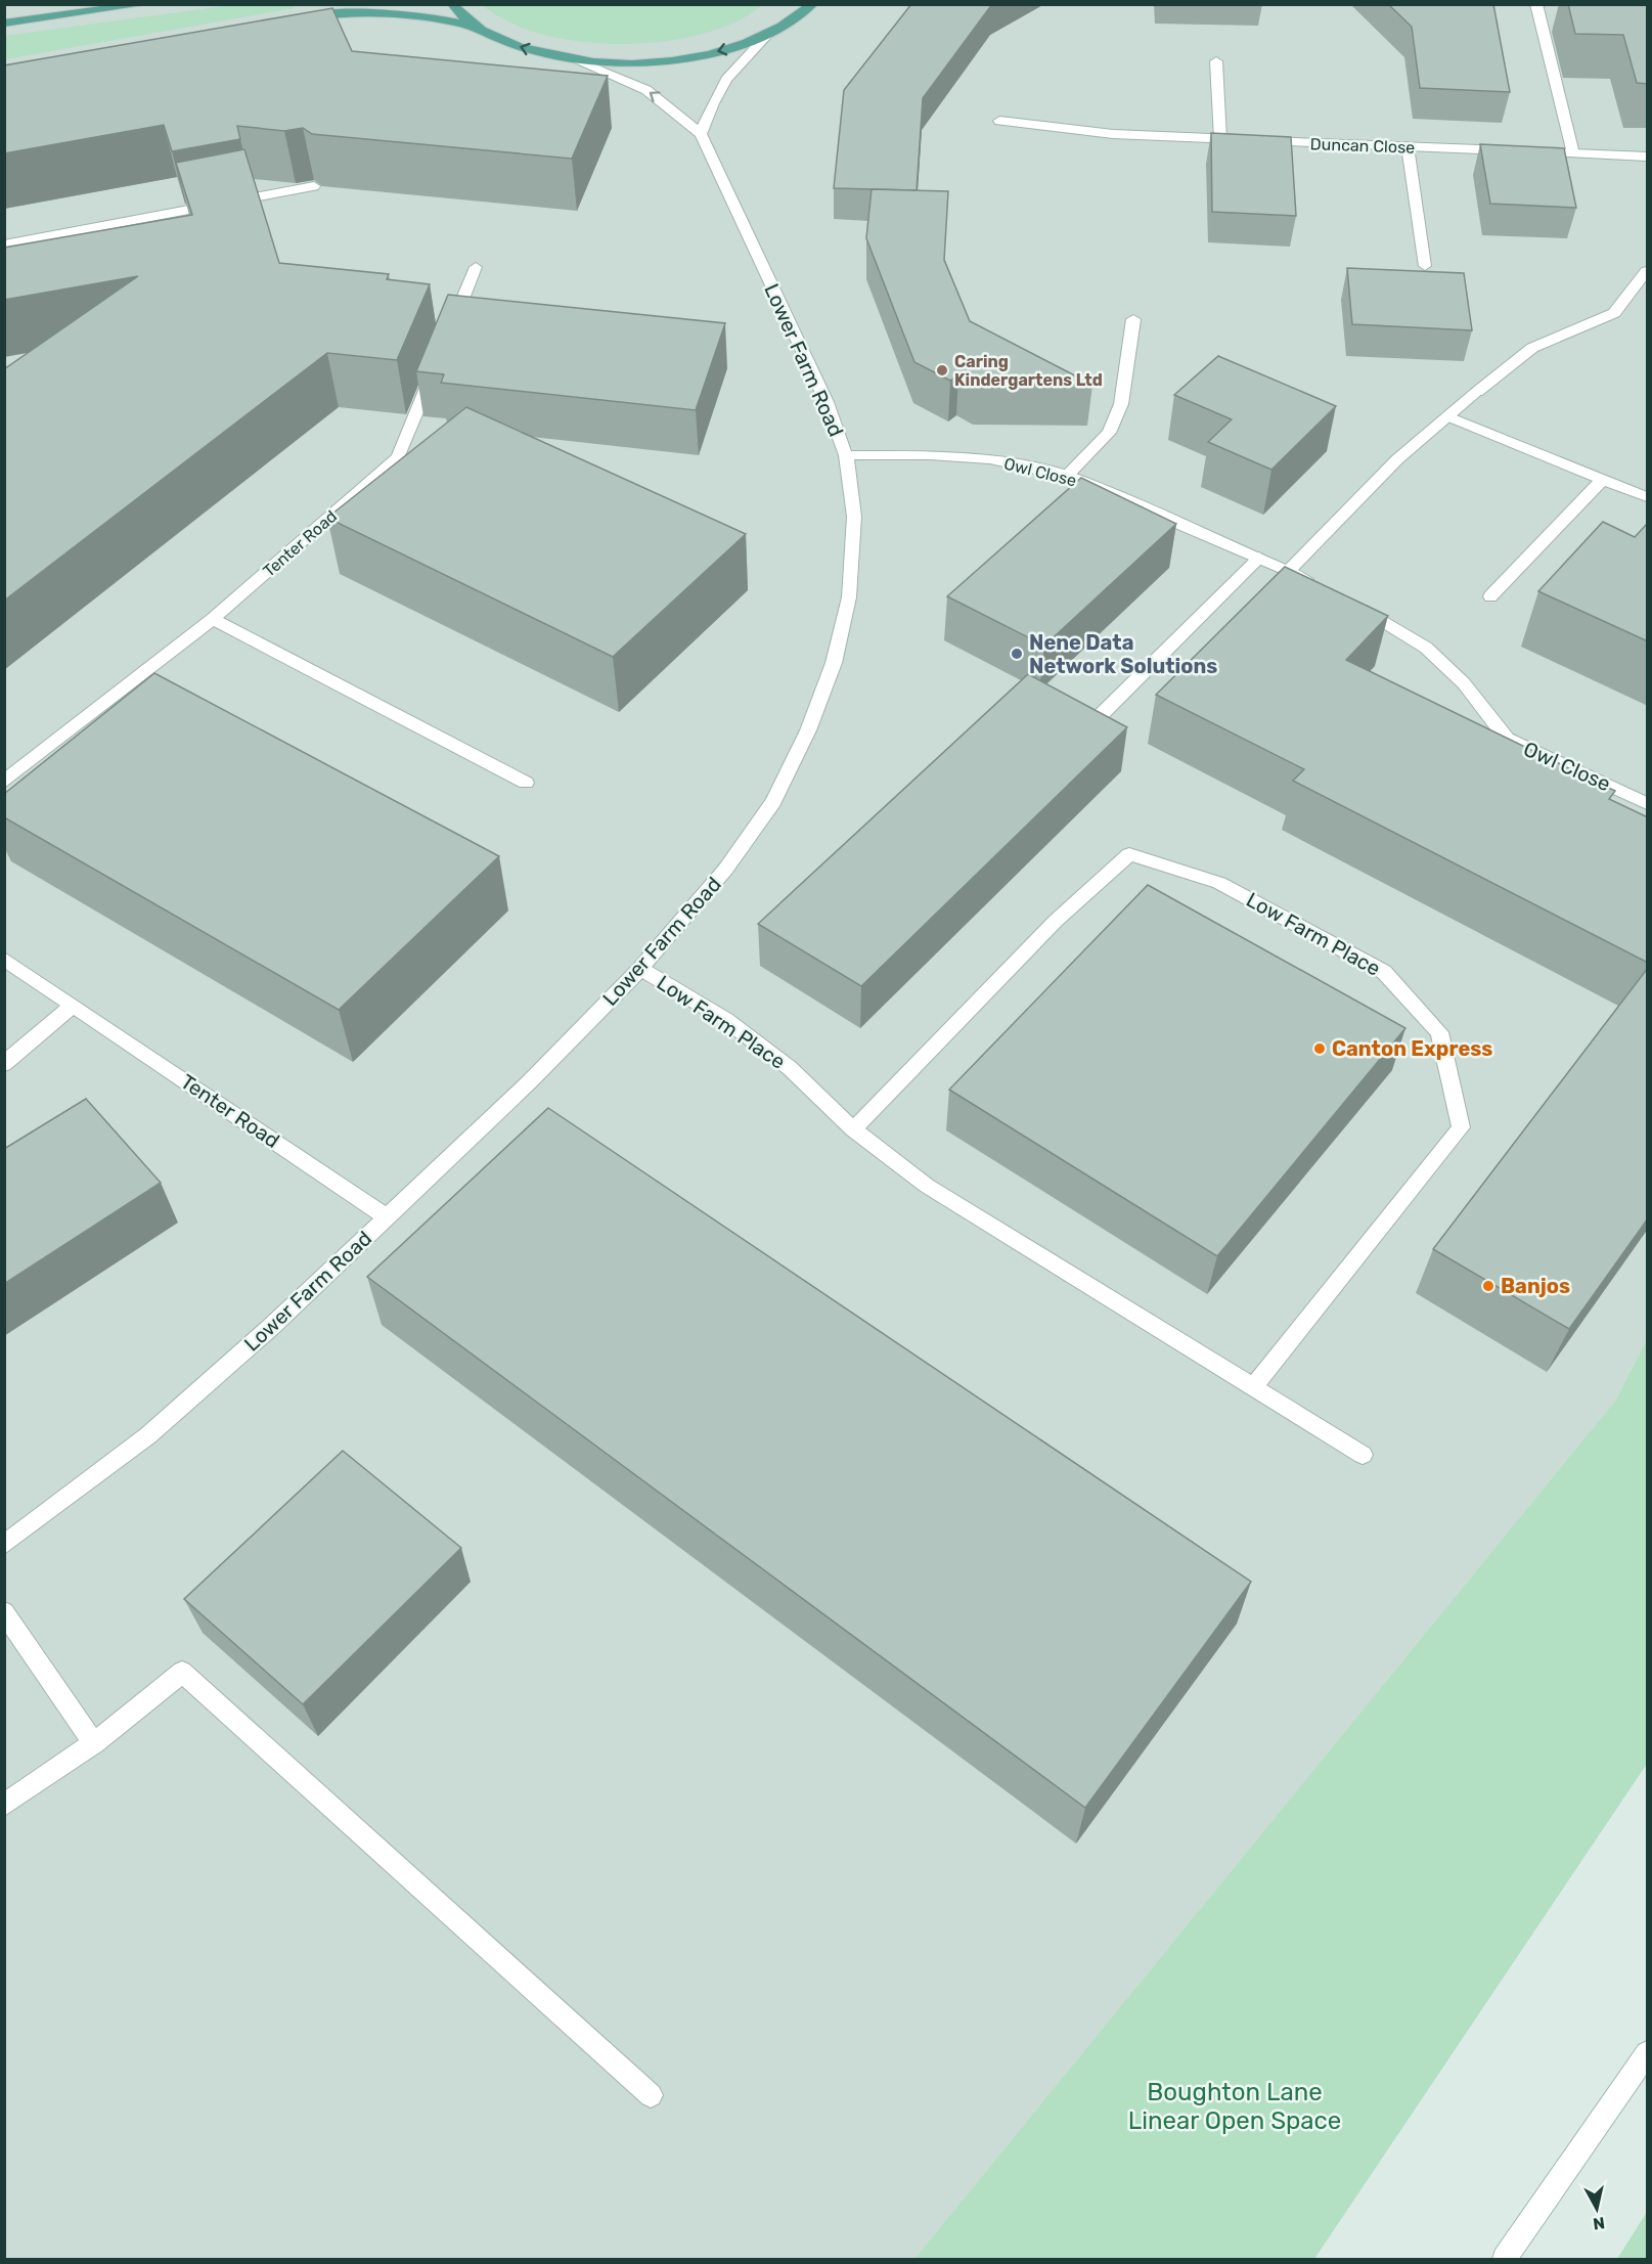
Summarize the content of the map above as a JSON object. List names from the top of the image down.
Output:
{
  "streets": {
    "street": [
      "Duncan Close",
      "Lower Farm Road",
      "Owl Close",
      "Tenter Road",
      "Low Farm Place"
    ]
  },
  "crossings": [
    ["Lower Farm Road", "Owl Close"],
    ["Lower Farm Road", "Tenter Road"],
    ["Lower Farm Road", "Low Farm Place"]
  ],
  "parks": ["Boughton Lane Linear Open Space"],
  "places": [
    "Caring Kindergartens Ltd",
    "Nene Data Network Solutions",
    "Canton Express",
    "Banjos"
  ],
  "north": "bottom"
}
